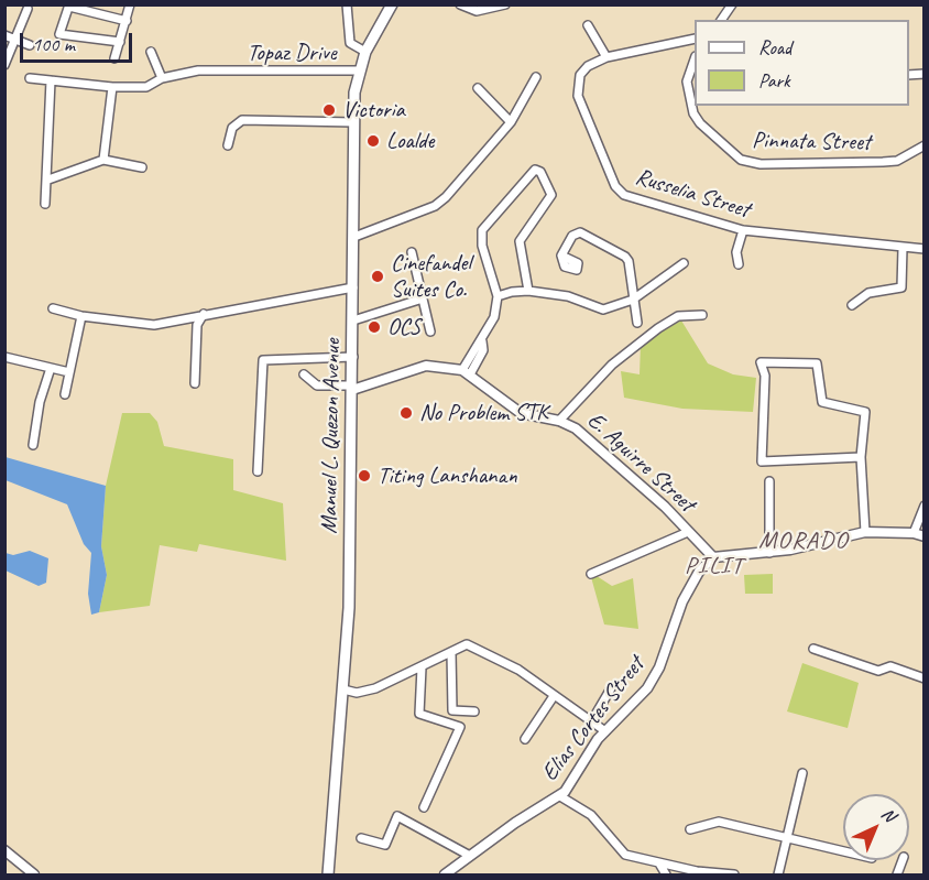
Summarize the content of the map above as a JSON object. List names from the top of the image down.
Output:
{
  "streets": {
    "main road": ["Manuel L. Quezon Avenue"],
    "street": [
      "Topaz Drive",
      "Pinnata Street",
      "Russelia Street",
      "E. Aguirre Street",
      "Elias Cortes Street"
    ]
  },
  "crossings": [
    ["Topaz Drive", "Manuel L. Quezon Avenue"],
    ["E. Aguirre Street", "Elias Cortes Street"]
  ],
  "districts": ["MORADO", "PILIT"],
  "places": [
    "Victoria",
    "Loalde",
    "Cinefandel Suites Co.",
    "OCS",
    "No Problem STK",
    "Titing Lanshanan"
  ],
  "legend": ["Road", "Park"],
  "scale_bar": "100 m",
  "north": "top right"
}
